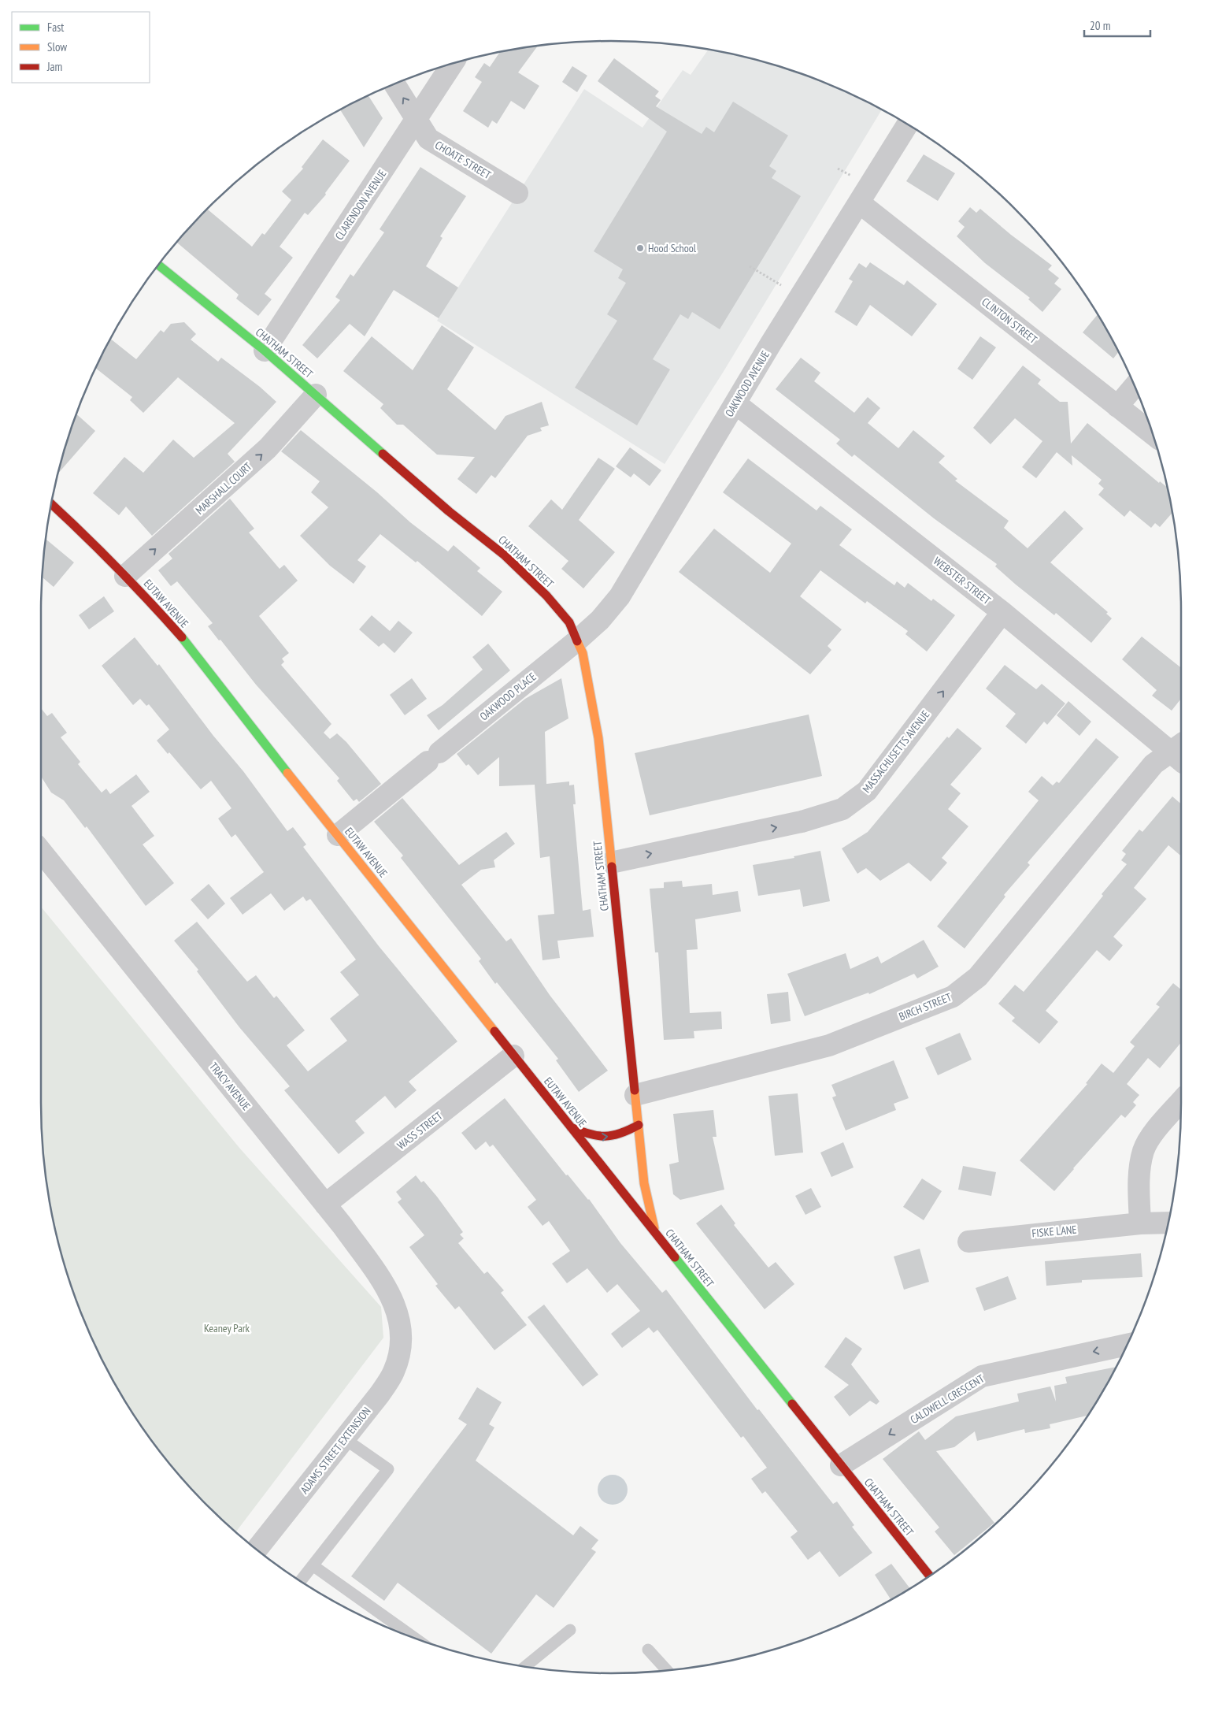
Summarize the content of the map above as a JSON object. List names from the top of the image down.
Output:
{
  "streets": {
    "main road": ["CHATHAM STREET", "EUTAW AVENUE"],
    "street": [
      "CHOATE STREET",
      "CLARENDON AVENUE",
      "CLINTON STREET",
      "OAKWOOD AVENUE",
      "MARSHALL COURT",
      "WEBSTER STREET",
      "OAKWOOD PLACE",
      "MASSACHUSETTS AVENUE",
      "BIRCH STREET",
      "TRACY AVENUE",
      "WASS STREET",
      "FISKE LANE",
      "CALDWELL CRESCENT",
      "ADAMS STREET EXTENSION"
    ]
  },
  "crossings": [
    ["CHOATE STREET", "CLARENDON AVENUE"],
    ["CLARENDON AVENUE", "CHATHAM STREET"],
    ["CLINTON STREET", "OAKWOOD AVENUE"],
    ["CHATHAM STREET", "OAKWOOD AVENUE"],
    ["CHATHAM STREET", "MARSHALL COURT"],
    ["CHATHAM STREET", "EUTAW AVENUE"],
    ["CHATHAM STREET", "OAKWOOD PLACE"],
    ["CHATHAM STREET", "MASSACHUSETTS AVENUE"],
    ["CHATHAM STREET", "BIRCH STREET"],
    ["CHATHAM STREET", "CALDWELL CRESCENT"],
    ["OAKWOOD AVENUE", "WEBSTER STREET"],
    ["OAKWOOD AVENUE", "OAKWOOD PLACE"],
    ["MARSHALL COURT", "EUTAW AVENUE"],
    ["WEBSTER STREET", "MASSACHUSETTS AVENUE"],
    ["WEBSTER STREET", "BIRCH STREET"],
    ["EUTAW AVENUE", "OAKWOOD PLACE"],
    ["EUTAW AVENUE", "WASS STREET"],
    ["TRACY AVENUE", "WASS STREET"],
    ["TRACY AVENUE", "ADAMS STREET EXTENSION"]
  ],
  "one_way": ["MARSHALL COURT", "MASSACHUSETTS AVENUE", "CALDWELL CRESCENT"],
  "parks": ["Keaney Park"],
  "places": ["Hood School"],
  "legend": ["Fast", "Slow", "Jam"],
  "scale_bar": "20 m"
}
